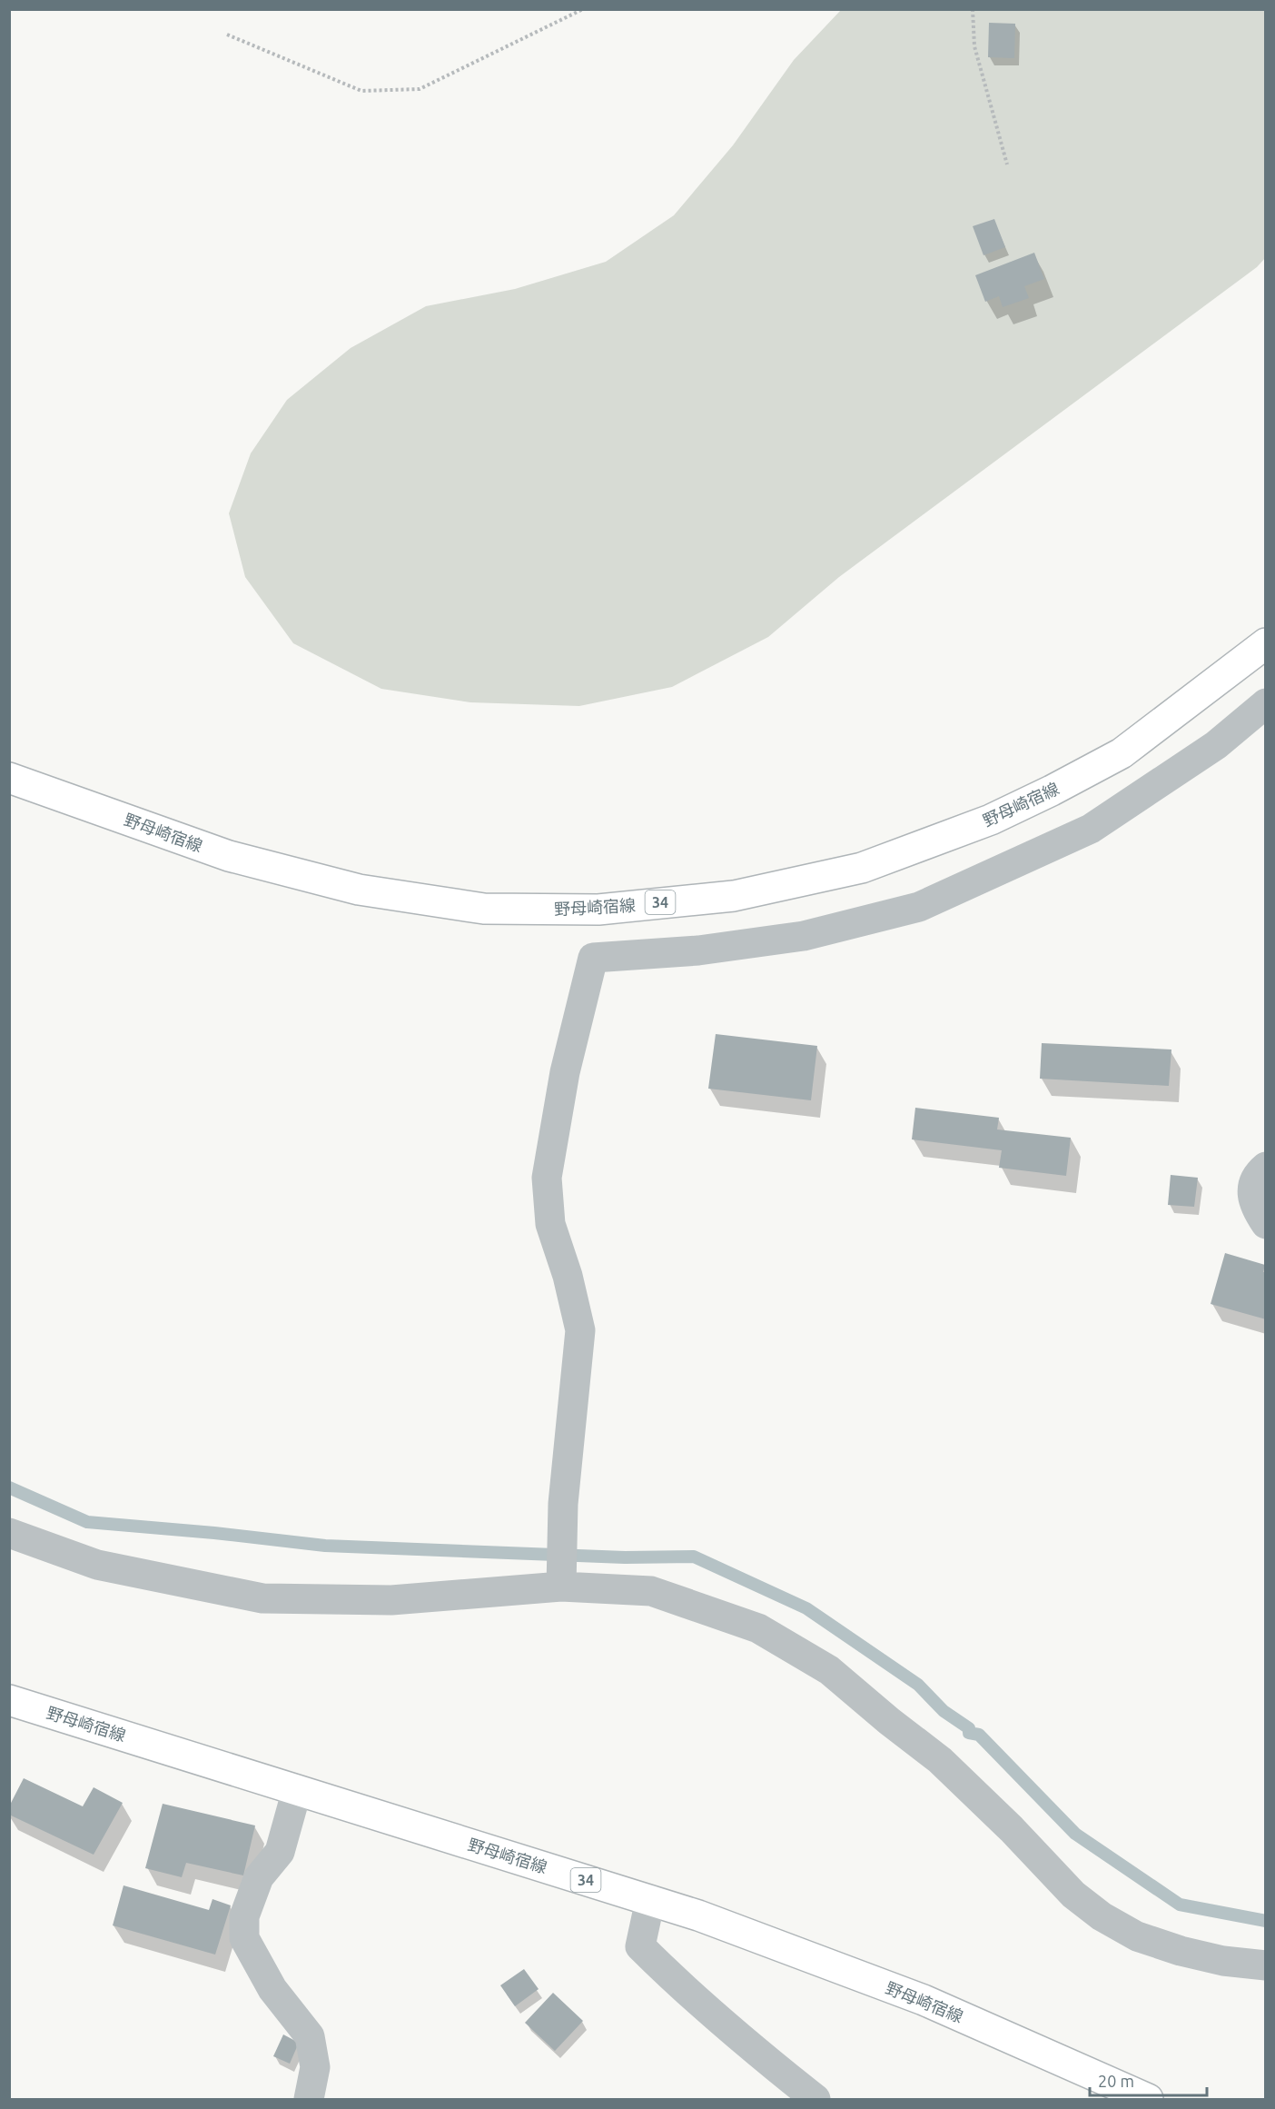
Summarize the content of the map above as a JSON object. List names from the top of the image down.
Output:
{
  "streets": {
    "main road": ["野母崎宿線", "34"]
  },
  "scale_bar": "20 m"
}
